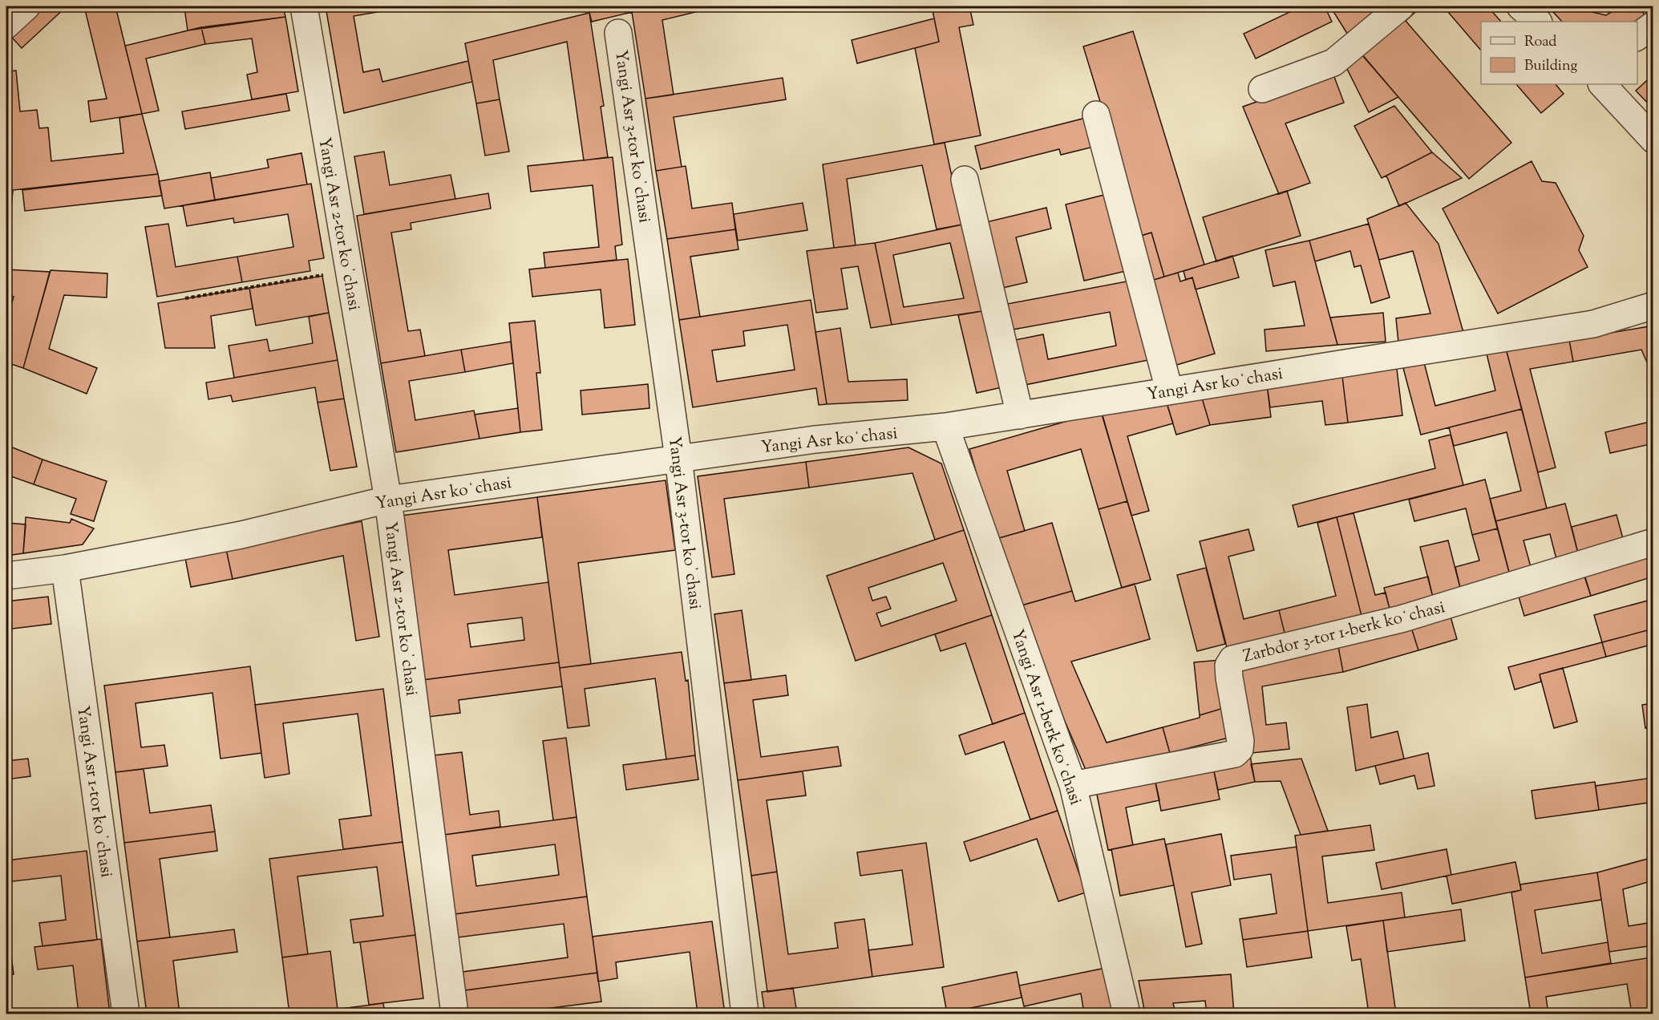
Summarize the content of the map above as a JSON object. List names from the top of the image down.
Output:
{
  "streets": {
    "street": [
      "Yangi Asr 3-tor koʼchasi",
      "Yangi Asr 2-tor koʼchasi",
      "Yangi Asr koʻchasi",
      "Zarbdor 3-tor 1-berk koʻchasi",
      "Yangi Asr 1-berk koʻchasi",
      "Yangi Asr 1-tor koʼchasi"
    ]
  },
  "crossings": [
    ["Yangi Asr 3-tor koʼchasi", "Yangi Asr koʻchasi"],
    ["Yangi Asr 2-tor koʼchasi", "Yangi Asr koʻchasi"],
    ["Yangi Asr koʻchasi", "Yangi Asr 1-berk koʻchasi"],
    ["Yangi Asr koʻchasi", "Yangi Asr 1-tor koʼchasi"],
    ["Zarbdor 3-tor 1-berk koʻchasi", "Yangi Asr 1-berk koʻchasi"]
  ],
  "legend": ["Road", "Building"]
}
